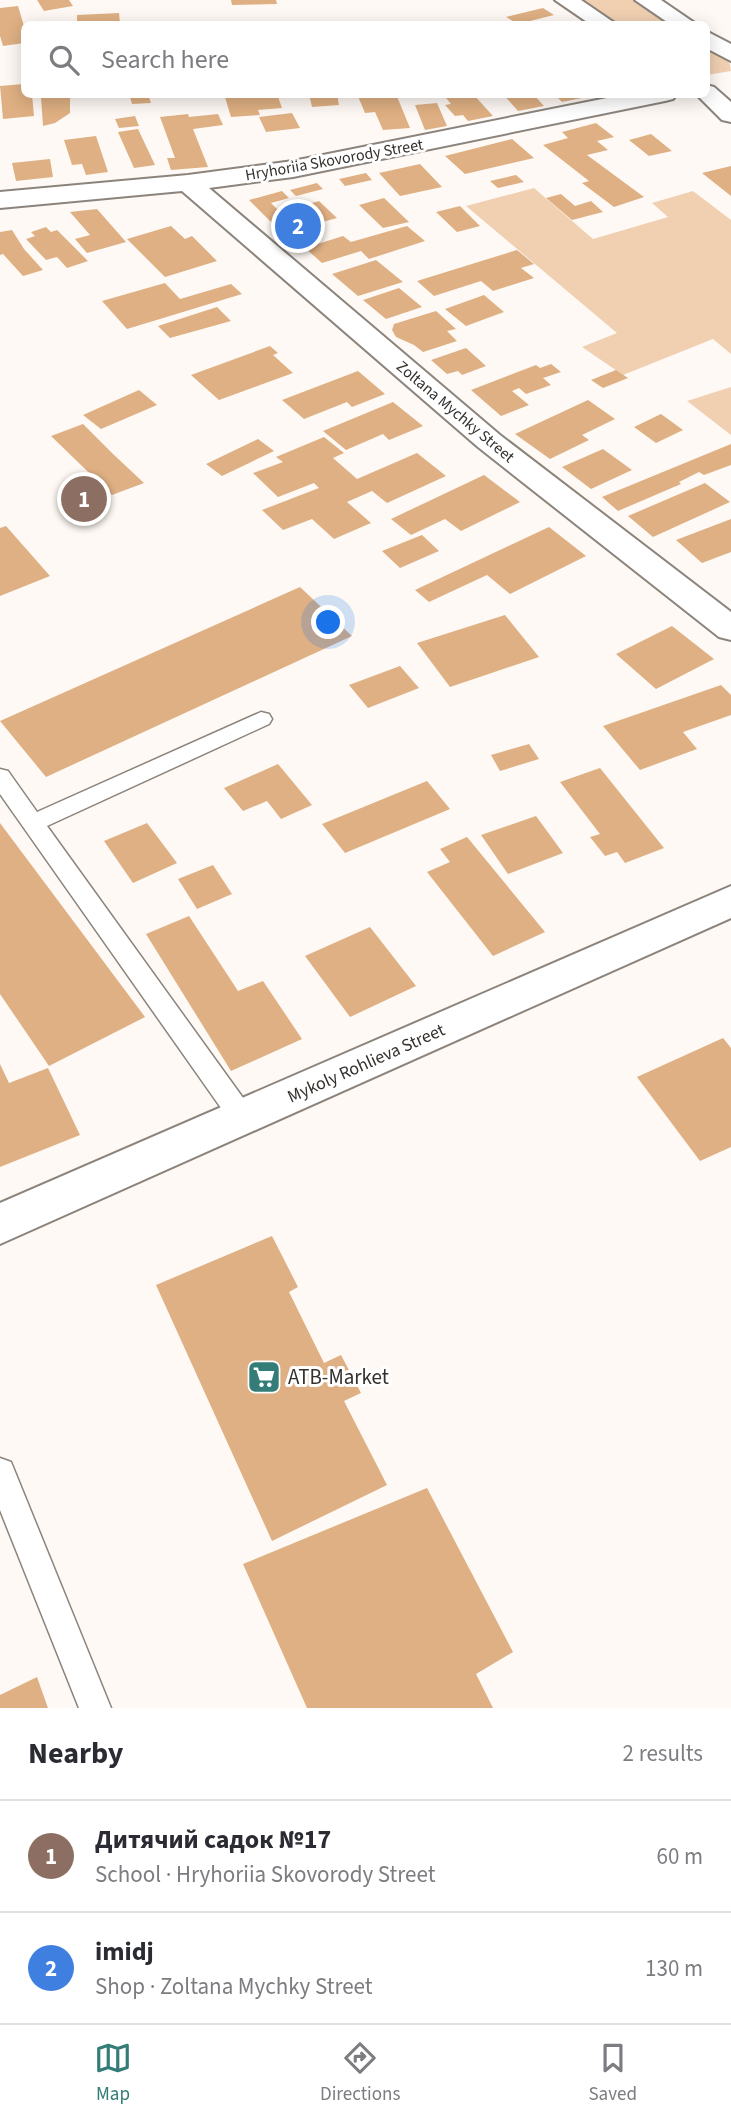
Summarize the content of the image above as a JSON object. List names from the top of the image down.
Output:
{
  "streets": {
    "street": ["Hryhoriia Skovorody Street", "Zoltana Mychky Street", "Mykoly Rohlieva Street"]
  },
  "crossings": [
    ["Hryhoriia Skovorody Street", "Zoltana Mychky Street"]
  ],
  "places": {
    "supermarket": ["ATB-Market"]
  },
  "page": {
    "search": "Search here",
    "pins": ["2", "1"],
    "heading": ["Nearby", "2 results"],
    "list": [
      {
        "mark": "1",
        "name": "Дитячий садок №17",
        "note": "School · Hryhoriia Skovorody Street",
        "value": "60 m"
      },
      {
        "mark": "2",
        "name": "imidj",
        "note": "Shop · Zoltana Mychky Street",
        "value": "130 m"
      }
    ],
    "nav": ["Map", "Directions", "Saved"]
  }
}
